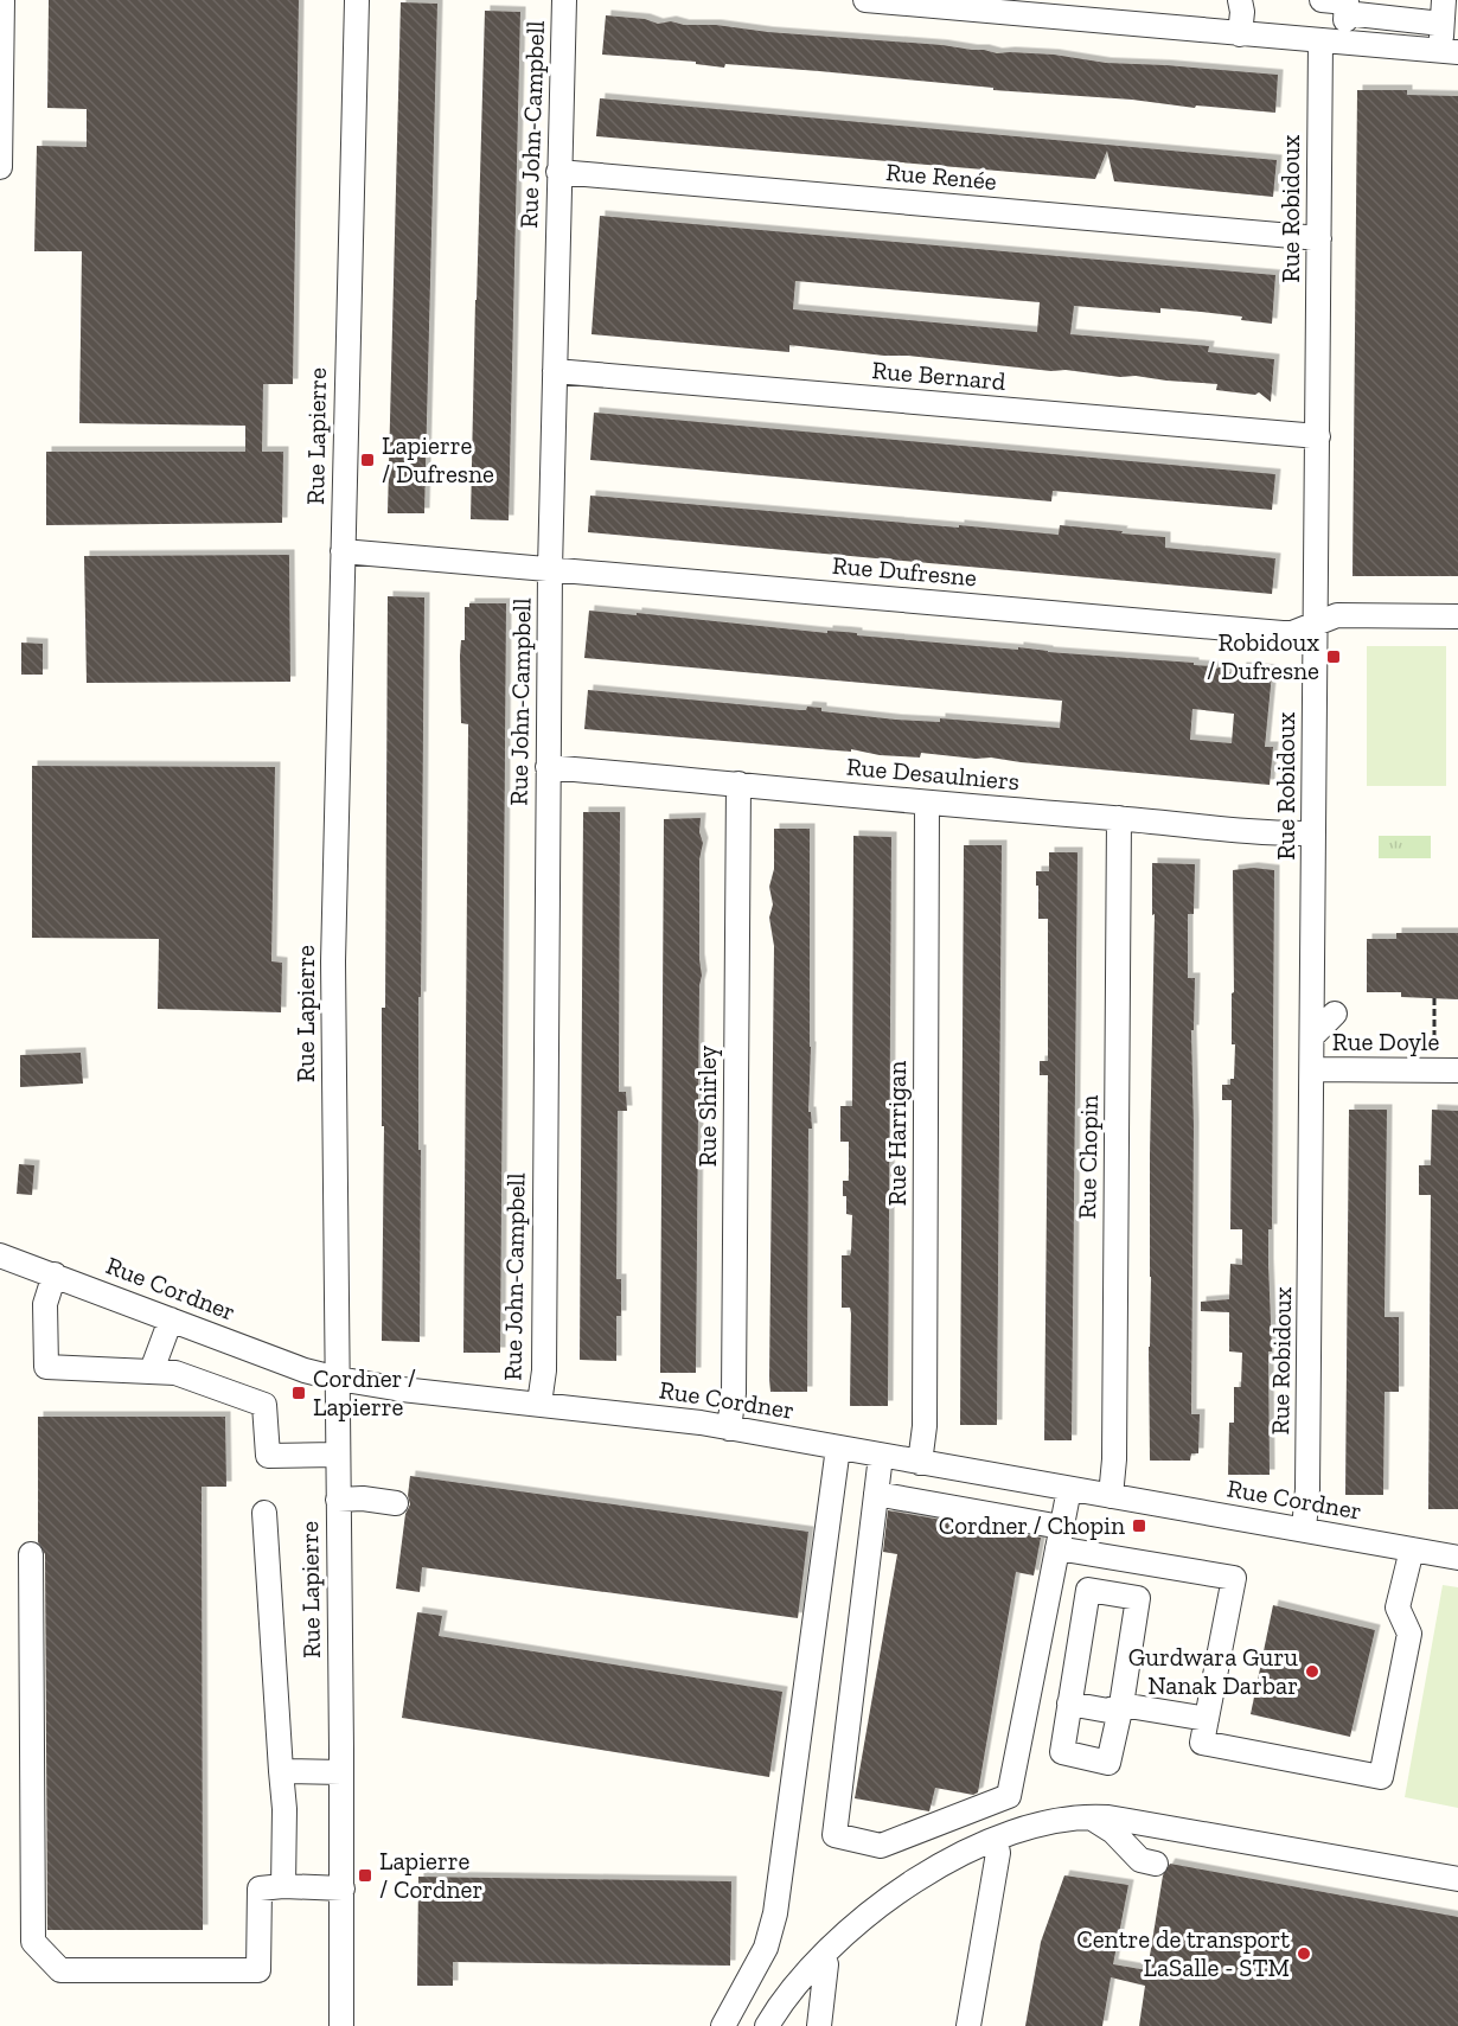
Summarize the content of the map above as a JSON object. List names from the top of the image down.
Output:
{
  "streets": {
    "street": [
      "Rue John-Campbell",
      "Rue Renée",
      "Rue Robidoux",
      "Rue Bernard",
      "Rue Lapierre",
      "Rue Dufresne",
      "Rue Desaulniers",
      "Rue Doyle",
      "Rue Shirley",
      "Rue Harrigan",
      "Rue Chopin",
      "Rue Cordner"
    ]
  },
  "crossings": [
    ["Rue John-Campbell", "Rue Renée"],
    ["Rue John-Campbell", "Rue Bernard"],
    ["Rue John-Campbell", "Rue Dufresne"],
    ["Rue John-Campbell", "Rue Desaulniers"],
    ["Rue John-Campbell", "Rue Cordner"],
    ["Rue Renée", "Rue Robidoux"],
    ["Rue Robidoux", "Rue Bernard"],
    ["Rue Robidoux", "Rue Dufresne"],
    ["Rue Robidoux", "Rue Desaulniers"],
    ["Rue Robidoux", "Rue Doyle"],
    ["Rue Robidoux", "Rue Cordner"],
    ["Rue Lapierre", "Rue Dufresne"],
    ["Rue Lapierre", "Rue Cordner"],
    ["Rue Desaulniers", "Rue Shirley"],
    ["Rue Desaulniers", "Rue Harrigan"],
    ["Rue Desaulniers", "Rue Chopin"],
    ["Rue Shirley", "Rue Cordner"],
    ["Rue Harrigan", "Rue Cordner"],
    ["Rue Chopin", "Rue Cordner"]
  ],
  "places": {
    "transit": [
      "Lapierre / Dufresne",
      "Robidoux / Dufresne",
      "Cordner / Lapierre",
      "Cordner / Chopin",
      "Lapierre / Cordner"
    ],
    "other": ["Gurdwara Guru Nanak Darbar", "Centre de transport LaSalle - STM"]
  }
}
